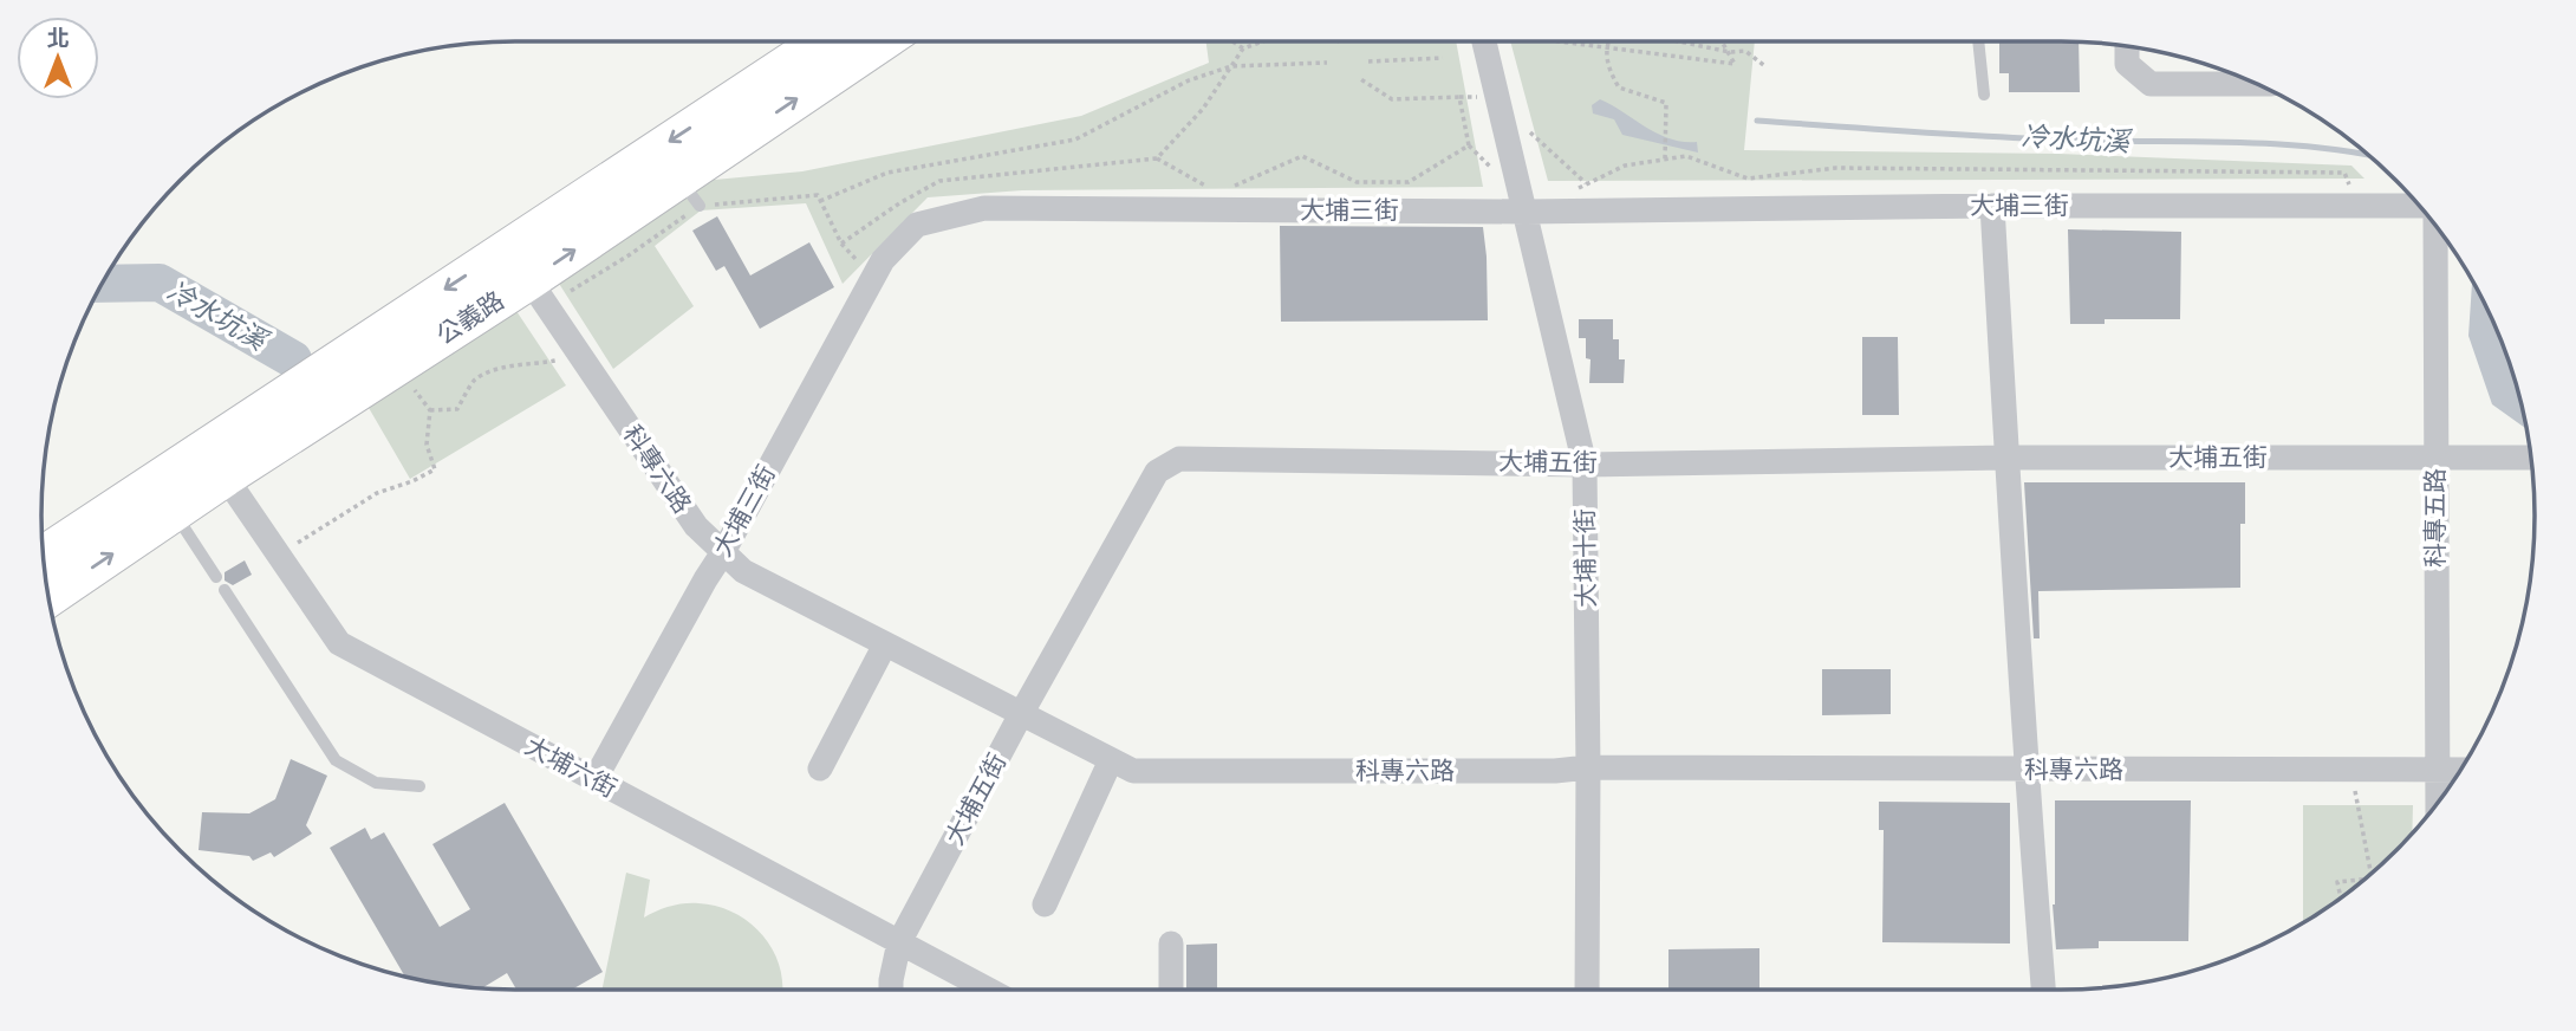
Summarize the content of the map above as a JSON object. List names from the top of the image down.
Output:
{
  "streets": {
    "main road": ["公義路"],
    "street": [
      "大埔三街",
      "大埔五街",
      "科專六路",
      "科專五路",
      "大埔十街",
      "大埔六街"
    ]
  },
  "crossings": [
    ["大埔三街", "科專六路"],
    ["大埔三街", "大埔十街"],
    ["大埔三街", "大埔六街"],
    ["公義路", "科專六路"],
    ["公義路", "大埔六街"],
    ["大埔五街", "科專六路"],
    ["大埔五街", "科專五路"],
    ["大埔五街", "大埔十街"],
    ["大埔五街", "大埔六街"],
    ["科專六路", "科專五路"],
    ["科專六路", "大埔十街"]
  ],
  "water": ["冷水坑溪"],
  "north": "top"
}
